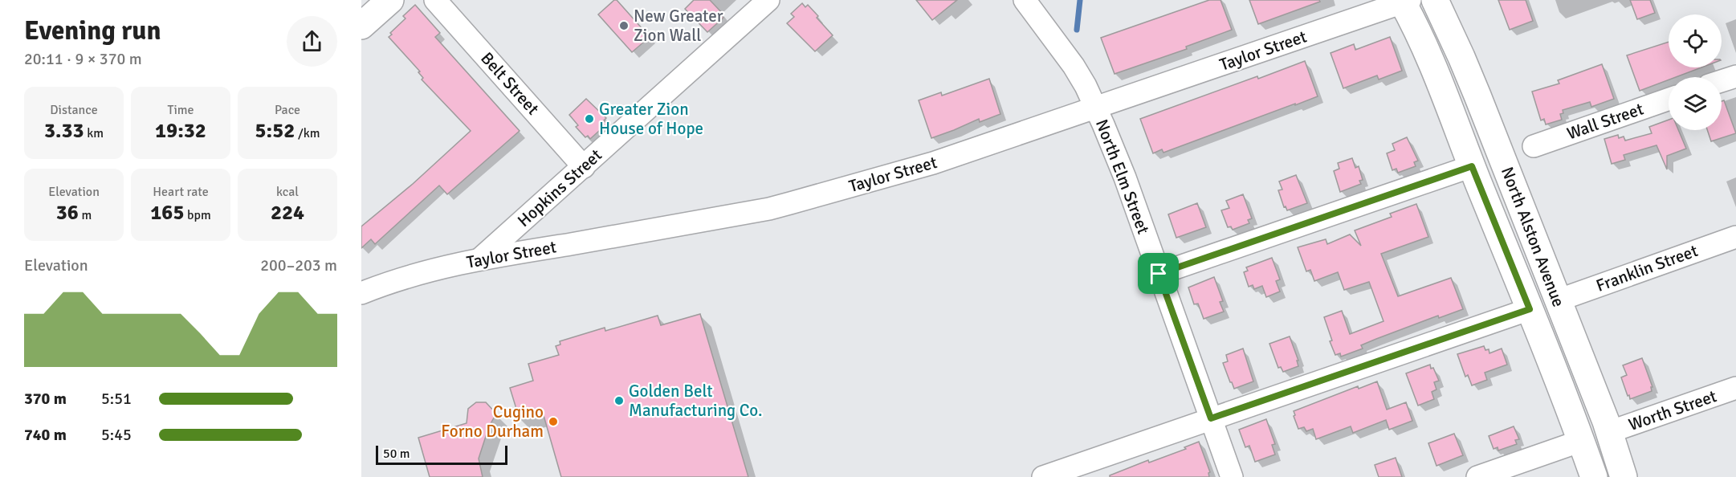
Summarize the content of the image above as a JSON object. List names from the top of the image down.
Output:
{
  "streets": {
    "main road": ["North Alston Avenue"],
    "street": [
      "Taylor Street",
      "Belt Street",
      "Wall Street",
      "North Elm Street",
      "Hopkins Street",
      "Franklin Street",
      "Worth Street"
    ]
  },
  "crossings": [
    ["Taylor Street", "North Elm Street"],
    ["Taylor Street", "Hopkins Street"],
    ["Taylor Street", "North Alston Avenue"],
    ["Belt Street", "Hopkins Street"],
    ["North Alston Avenue", "Franklin Street"],
    ["North Alston Avenue", "Worth Street"]
  ],
  "places": [
    "New Greater Zion Wall",
    "Greater Zion House of Hope",
    "Golden Belt Manufacturing Co.",
    "Cugino Forno Durham"
  ],
  "scale_bar": "50 m",
  "page": {
    "heading": ["Evening run", "20:11 · 9 × 370 m"],
    "stats": [
      ["Distance", "3.33 km"],
      ["Time", "19:32"],
      ["Pace", "5:52 /km"],
      ["Elevation", "36 m"],
      ["Heart rate", "165 bpm"],
      ["kcal", "224"]
    ],
    "chart": ["Elevation", "200–203 m"],
    "list": [
      {
        "name": "370 m",
        "note": "5:51"
      },
      {
        "name": "740 m",
        "note": "5:45"
      }
    ],
    "scale": "50 m"
  }
}
